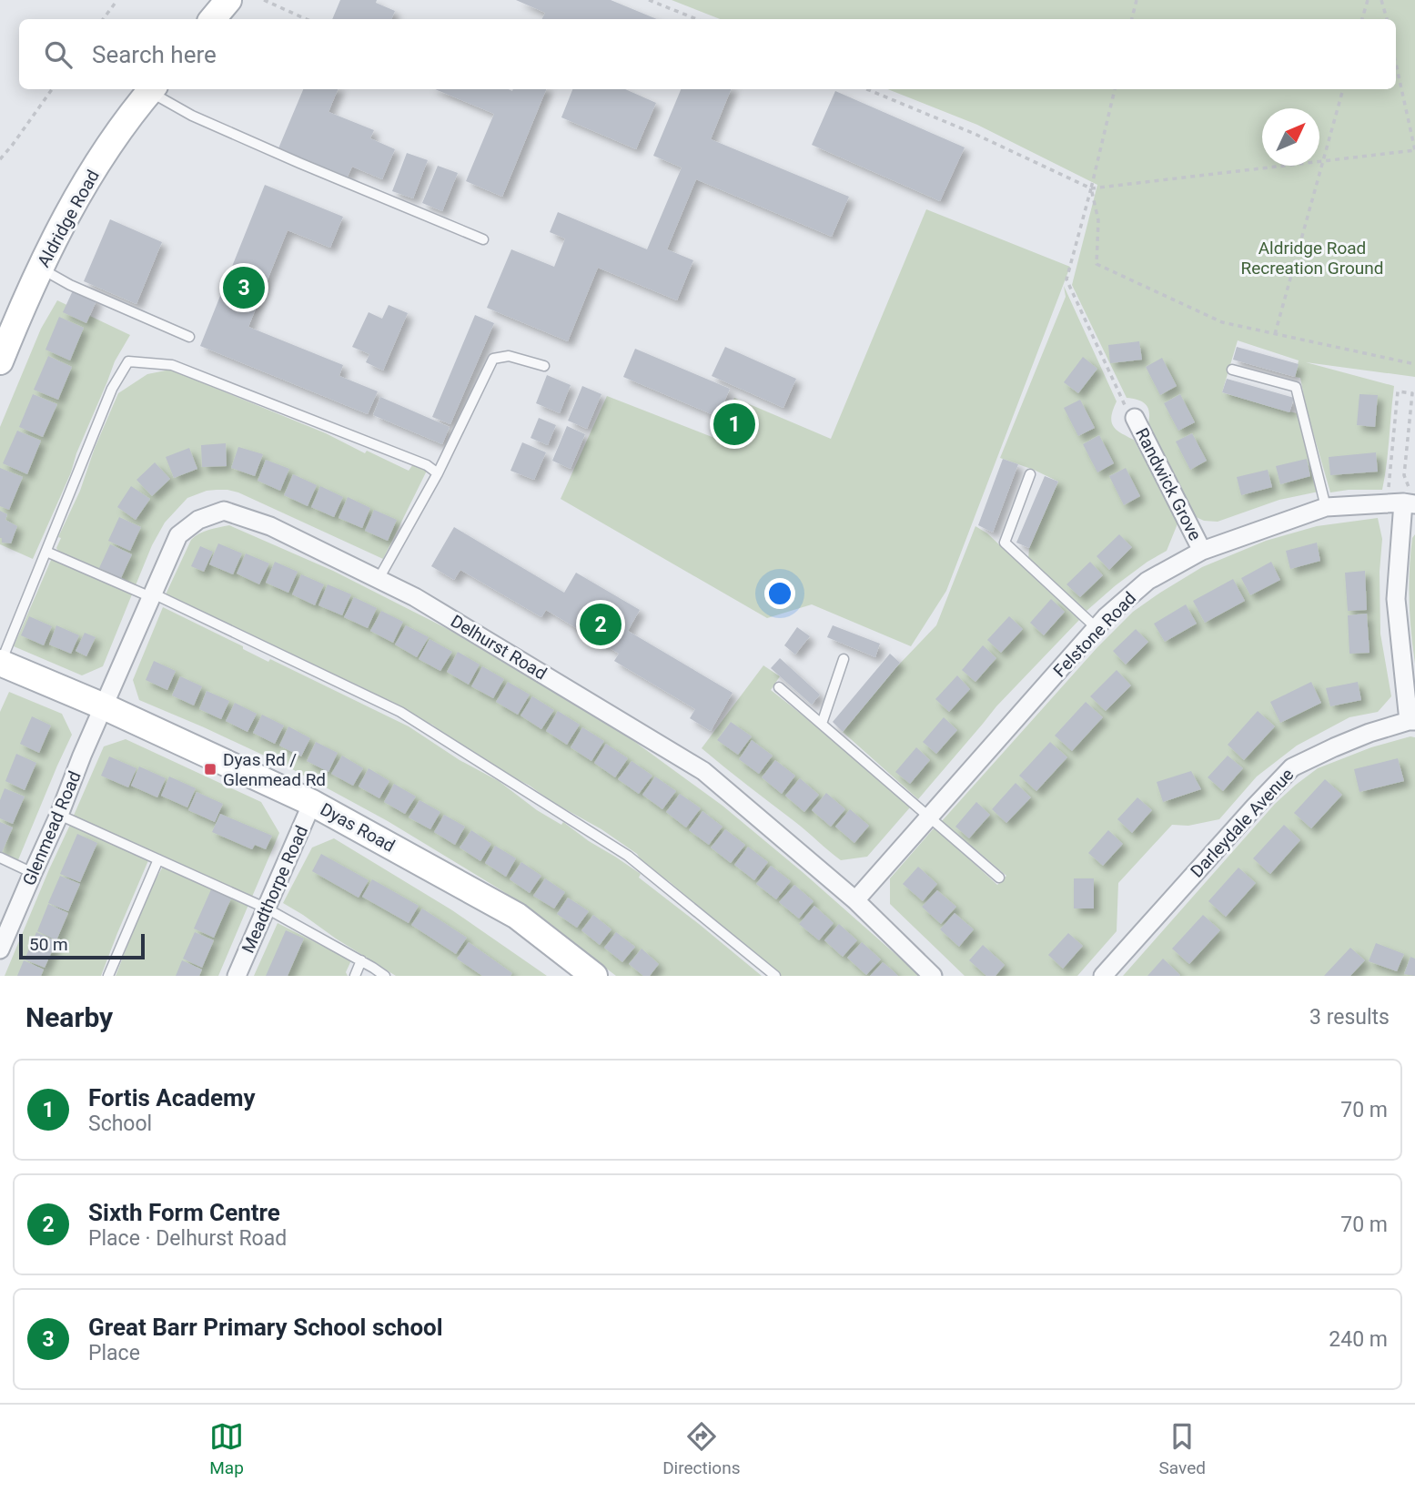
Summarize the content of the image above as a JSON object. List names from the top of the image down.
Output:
{
  "streets": {
    "street": [
      "Aldridge Road",
      "Randwick Grove",
      "Felstone Road",
      "Delhurst Road",
      "Darleydale Avenue",
      "Dyas Road",
      "Glenmead Road",
      "Meadthorpe Road"
    ]
  },
  "crossings": [
    ["Randwick Grove", "Felstone Road"],
    ["Felstone Road", "Delhurst Road"],
    ["Delhurst Road", "Dyas Road"],
    ["Delhurst Road", "Glenmead Road"],
    ["Dyas Road", "Glenmead Road"],
    ["Dyas Road", "Meadthorpe Road"]
  ],
  "parks": ["Aldridge Road Recreation Ground"],
  "places": {
    "transit": ["Dyas Rd / Glenmead Rd"]
  },
  "scale_bar": "50 m",
  "north": "top right",
  "page": {
    "search": "Search here",
    "pins": ["3", "1", "2"],
    "scale": "50 m",
    "heading": ["Nearby", "3 results"],
    "list": [
      {
        "mark": "1",
        "name": "Fortis Academy",
        "note": "School",
        "value": "70 m"
      },
      {
        "mark": "2",
        "name": "Sixth Form Centre",
        "note": "Place · Delhurst Road",
        "value": "70 m"
      },
      {
        "mark": "3",
        "name": "Great Barr Primary School school",
        "note": "Place",
        "value": "240 m"
      }
    ],
    "nav": ["Map", "Directions", "Saved"]
  }
}
